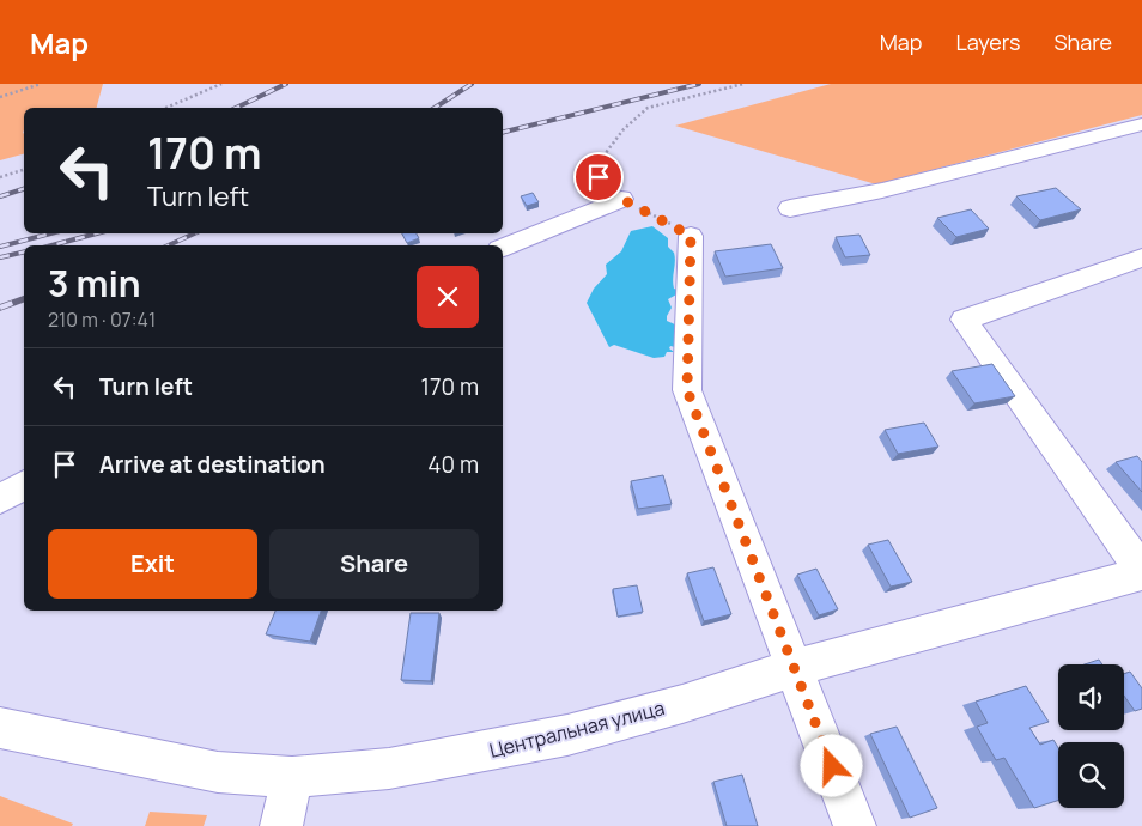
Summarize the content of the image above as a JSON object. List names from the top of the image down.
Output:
{
  "streets": {
    "street": ["Центральная улица"]
  },
  "page": {
    "header": "Map",
    "nav": ["Map", "Layers", "Share"],
    "turn": ["170 m", "Turn left"],
    "heading": ["3 min", "210 m · 07:41"],
    "list": [
      {
        "name": "Turn left",
        "value": "170 m"
      },
      {
        "name": "Arrive at destination",
        "value": "40 m"
      }
    ],
    "buttons": ["Exit", "Share"]
  }
}
